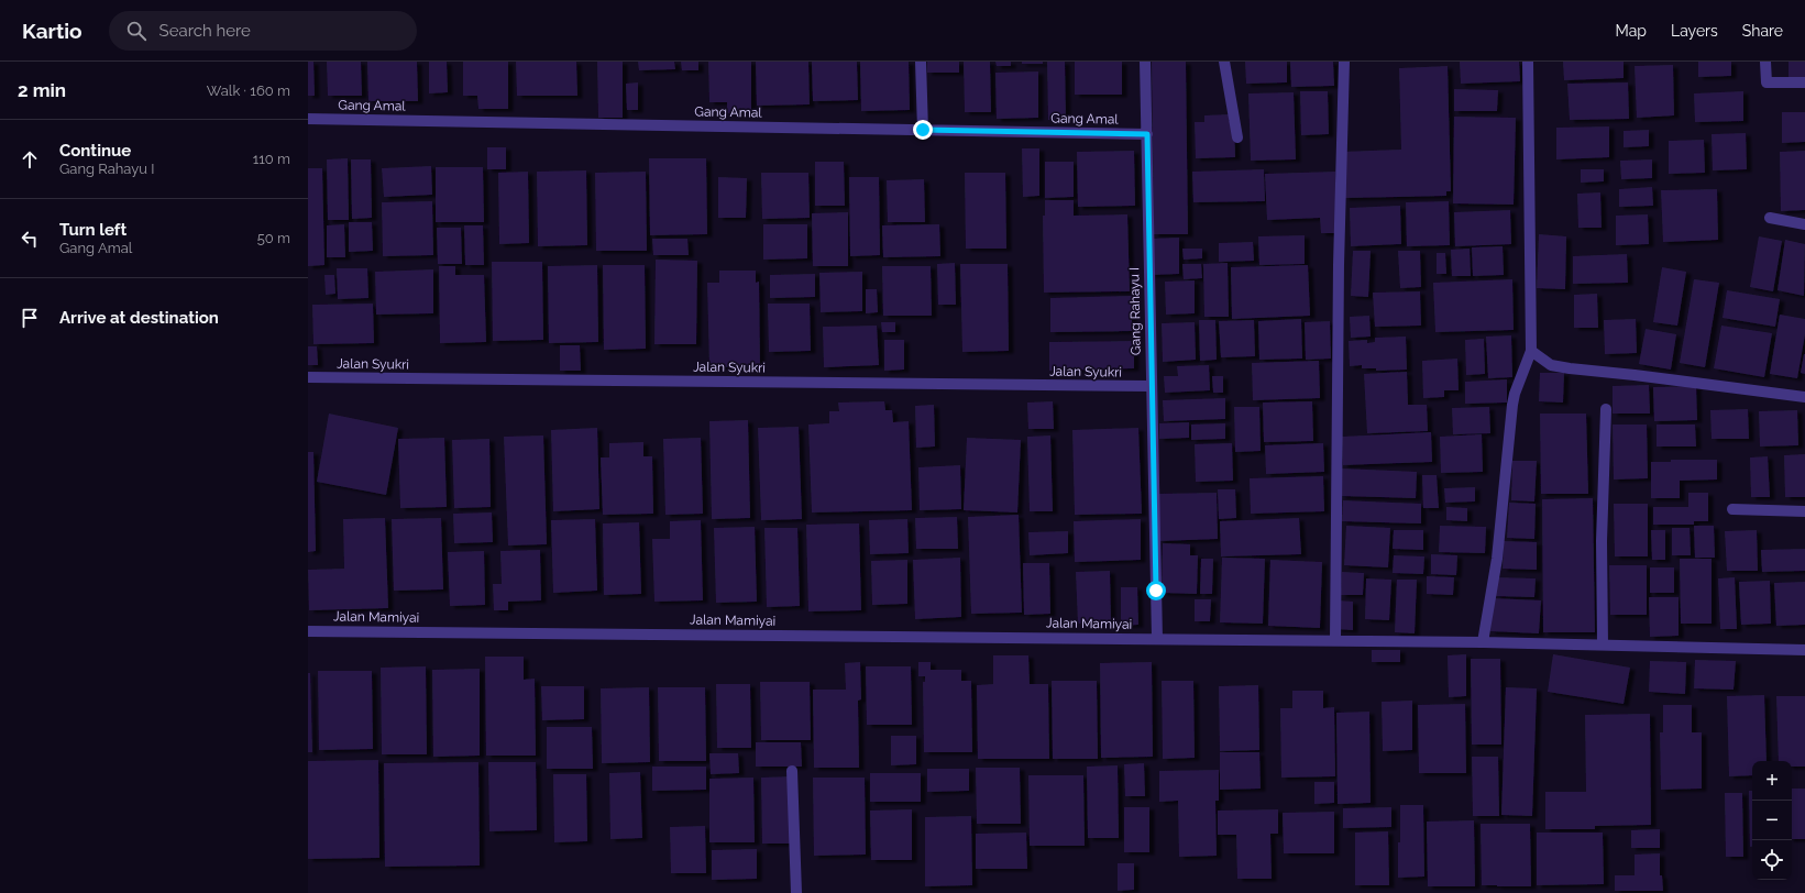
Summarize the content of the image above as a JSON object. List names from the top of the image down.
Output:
{
  "streets": {
    "street": [
      "Gang Amal",
      "Gang Rahayu I",
      "Jalan Syukri",
      "Jalan Mamiyai"
    ]
  },
  "crossings": [
    ["Gang Amal", "Gang Rahayu I"],
    ["Gang Rahayu I", "Jalan Syukri"],
    ["Gang Rahayu I", "Jalan Mamiyai"]
  ],
  "page": {
    "header": "Kartio",
    "search": "Search here",
    "nav": ["Map", "Layers", "Share"],
    "heading": ["2 min", "Walk · 160 m"],
    "list": [
      ["Continue", "Gang Rahayu I", "110 m"],
      ["Turn left", "Gang Amal", "50 m"],
      "Arrive at destination"
    ],
    "map_buttons": ["+", "−"]
  }
}
